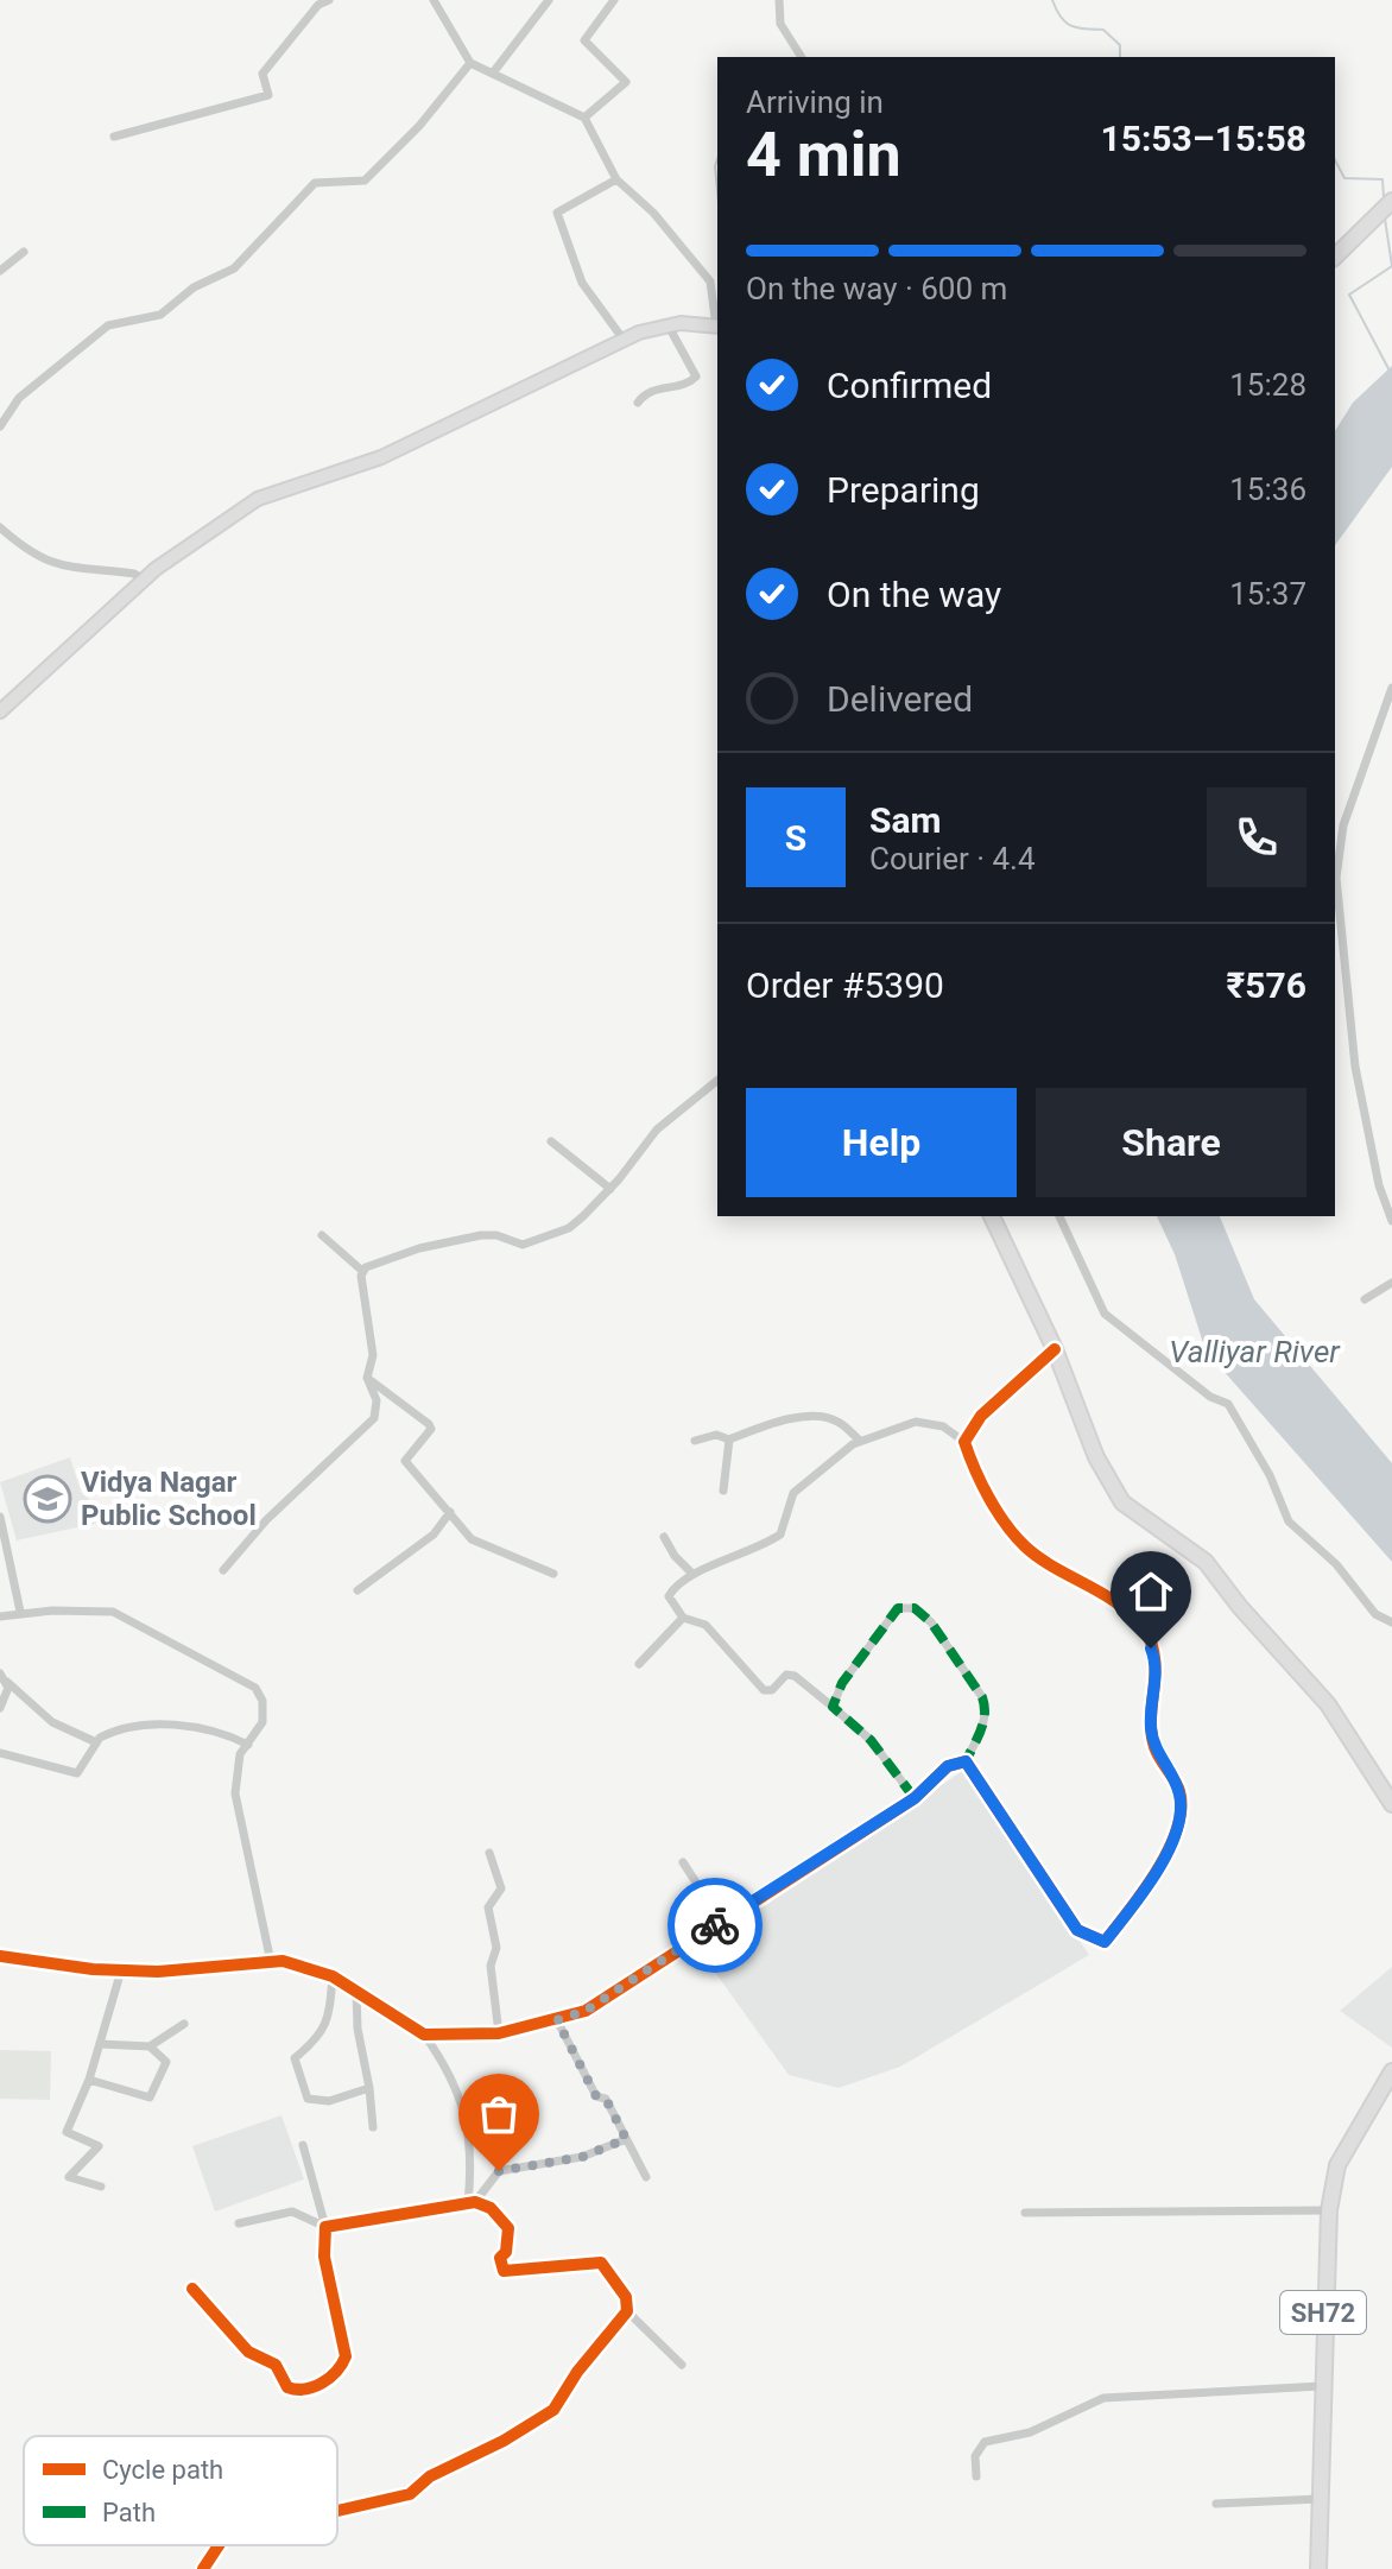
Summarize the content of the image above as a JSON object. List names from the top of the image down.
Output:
{
  "streets": {
    "main road": ["SH72"]
  },
  "water": ["Valliyar River"],
  "places": {
    "school or university": ["Vidya Nagar Public School"]
  },
  "legend": ["Cycle path", "Path"],
  "page": {
    "heading": ["4 min", "Arriving in", "15:53–15:58"],
    "panel": [
      "Sam",
      "Courier · 4.4",
      "Order #5390",
      "₹576"
    ],
    "bar": "On the way · 600 m",
    "list": [
      ["Confirmed", "15:28"],
      ["Preparing", "15:36"],
      ["On the way", "15:37"],
      "Delivered"
    ],
    "round": "S",
    "buttons": ["Help", "Share"]
  }
}
